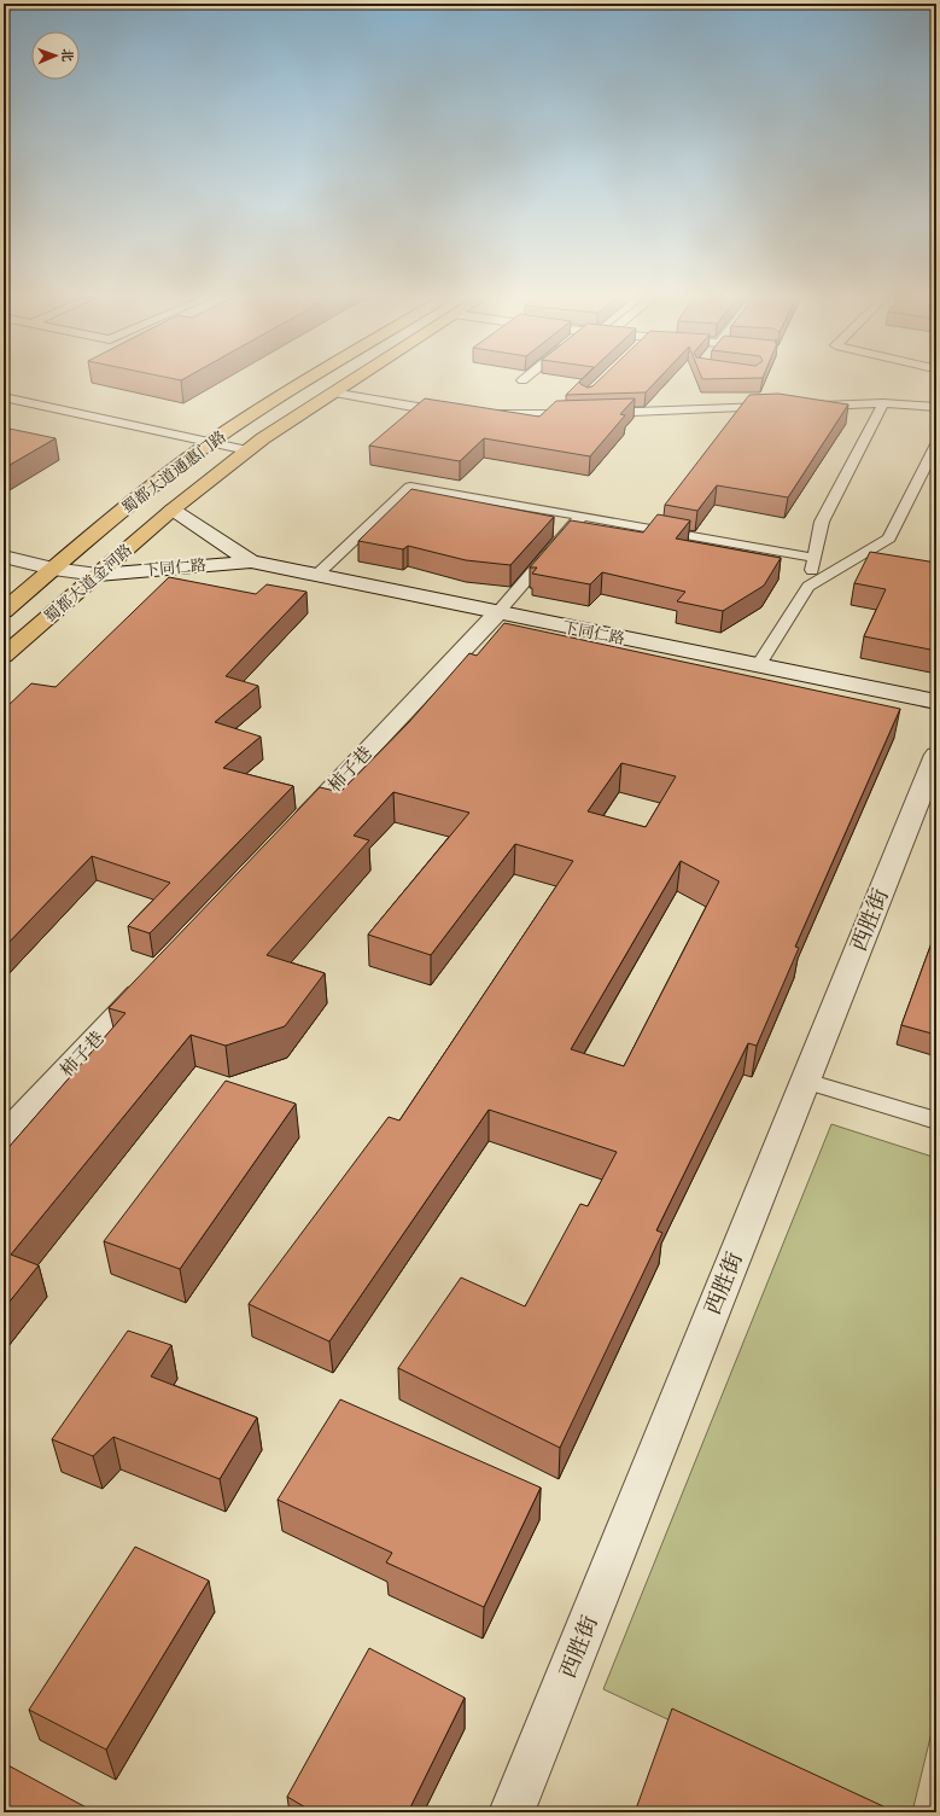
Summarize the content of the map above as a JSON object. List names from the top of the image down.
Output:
{
  "streets": {
    "main road": ["蜀都大道通惠门路", "蜀都大道金河路"],
    "street": ["下同仁路", "柿子巷", "西胜街"]
  },
  "crossings": [
    ["蜀都大道通惠门路", "下同仁路"],
    ["蜀都大道通惠门路", "蜀都大道金河路"],
    ["下同仁路", "蜀都大道金河路"],
    ["下同仁路", "柿子巷"]
  ],
  "north": "right"
}
